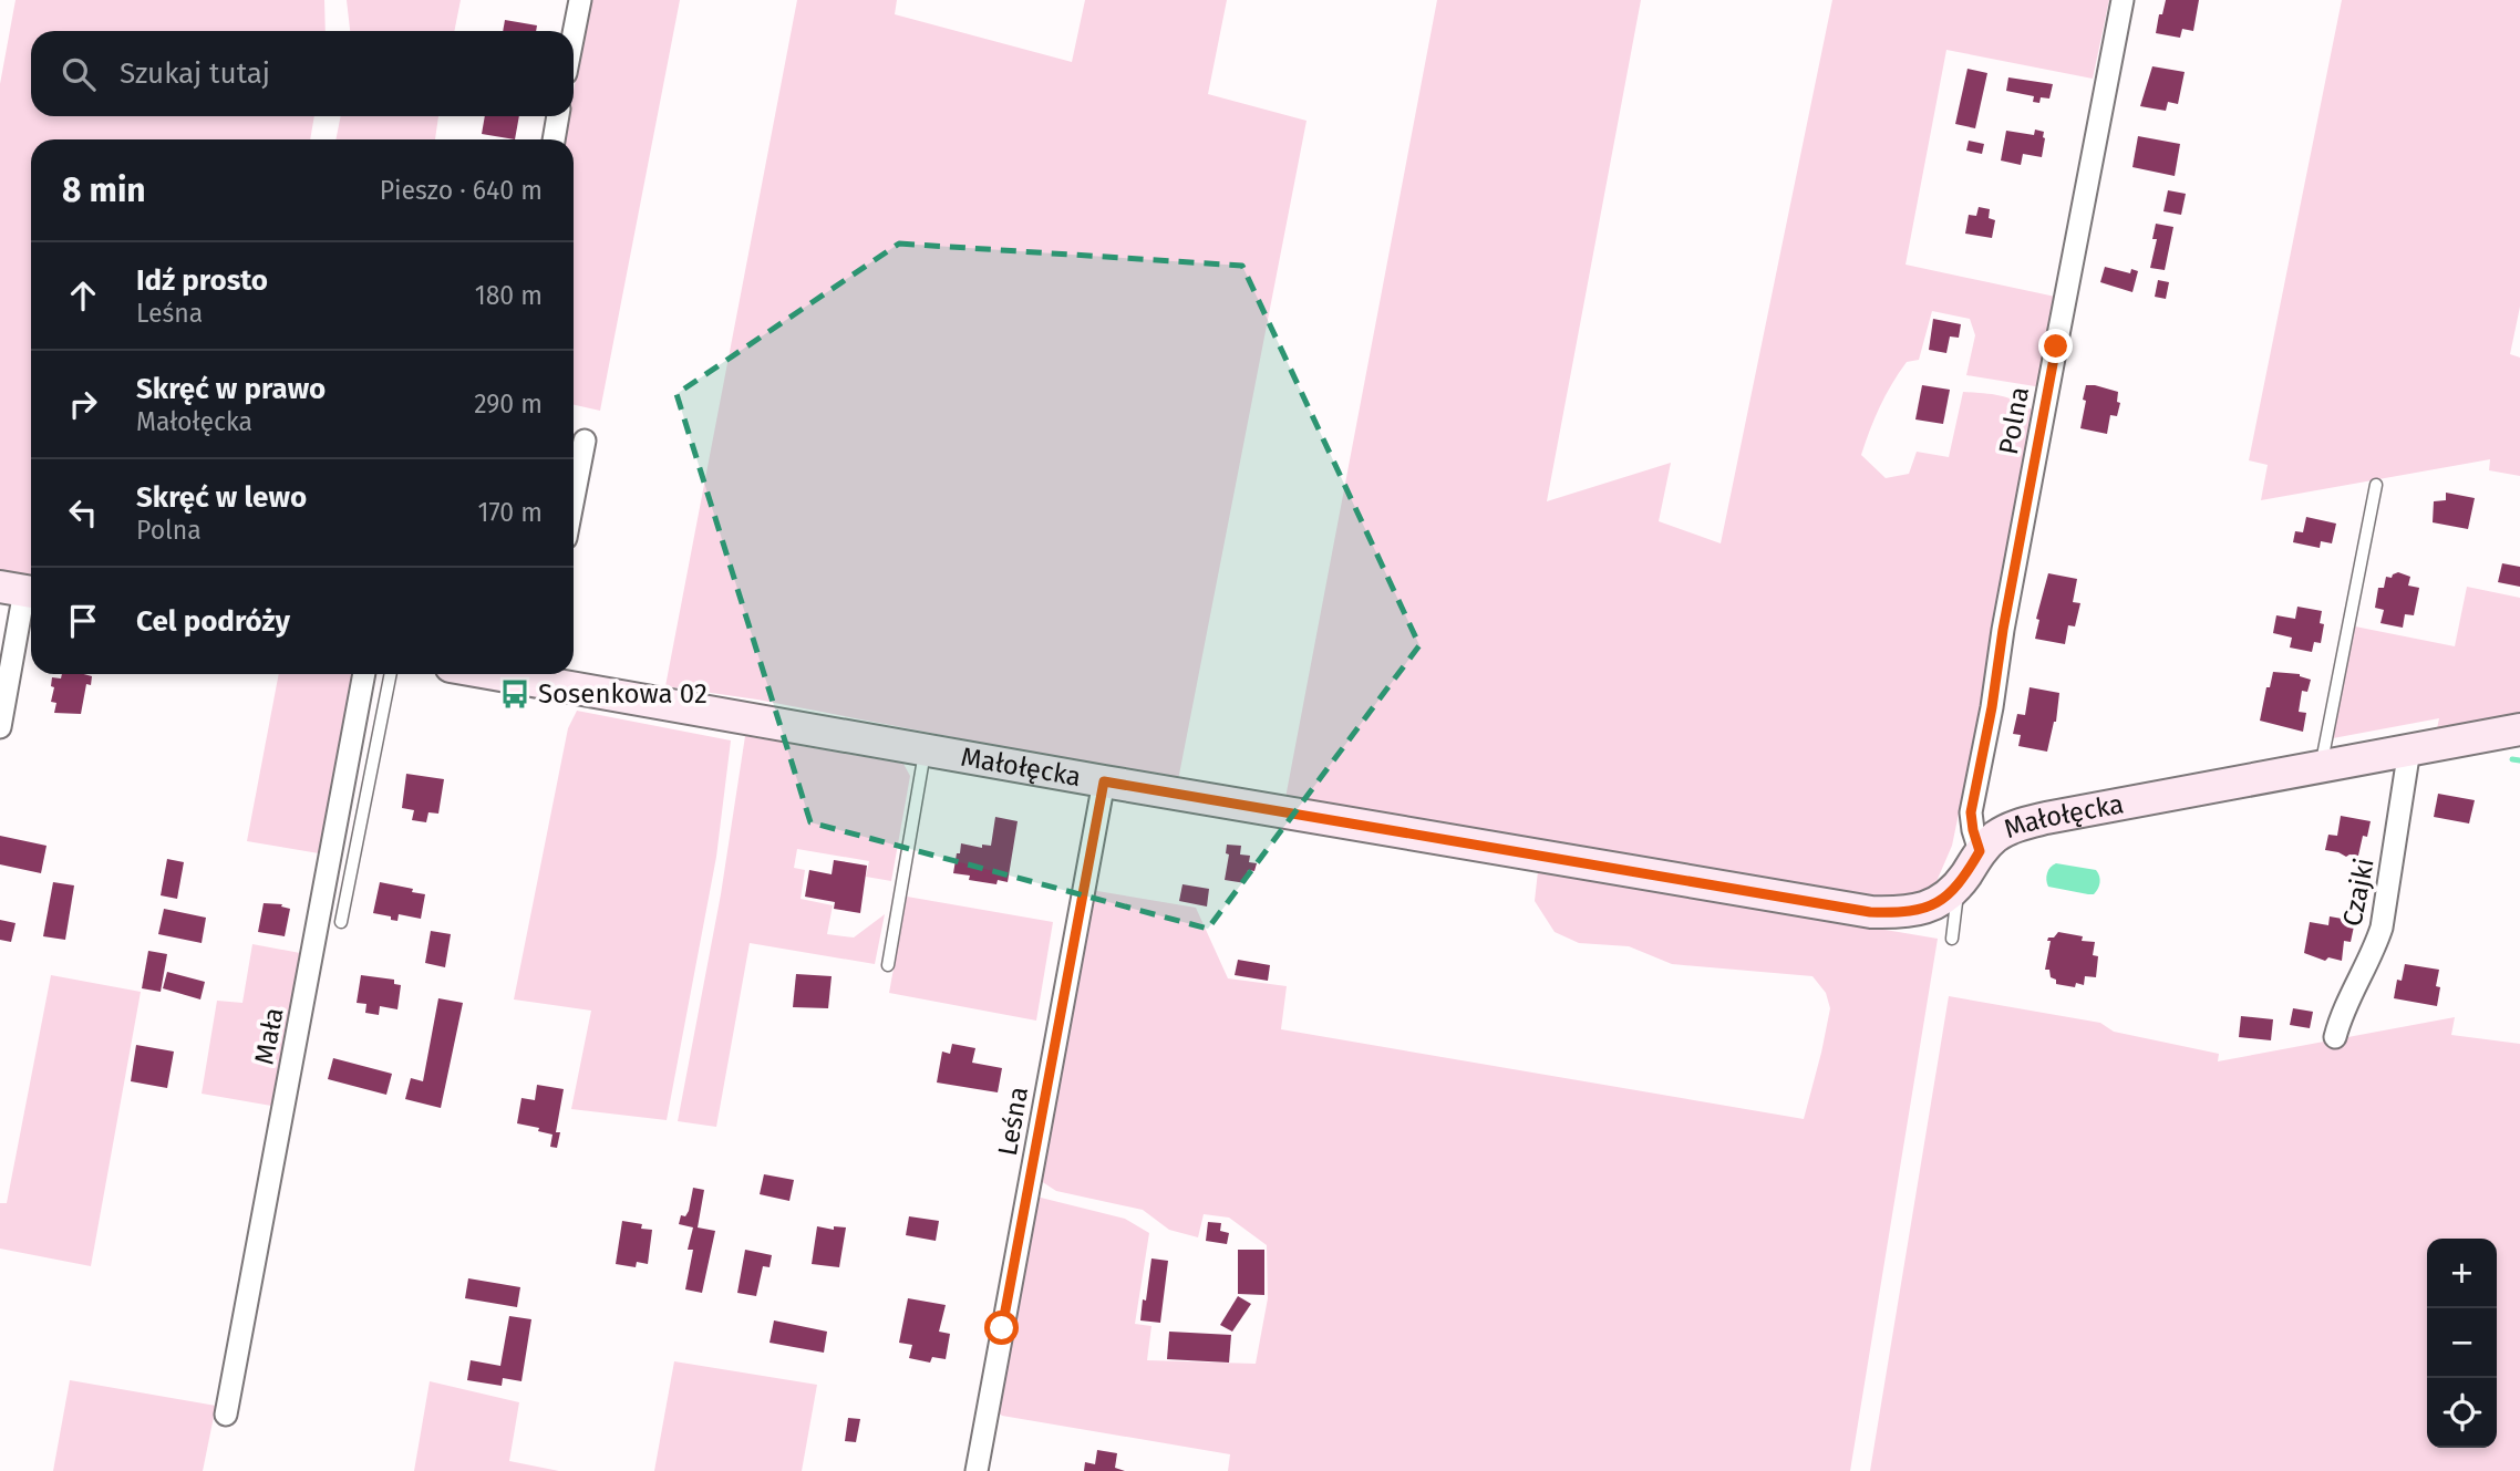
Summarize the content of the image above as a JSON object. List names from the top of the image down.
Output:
{
  "streets": {
    "street": [
      "Polna",
      "Małołęcka",
      "Czajki",
      "Mała",
      "Leśna"
    ]
  },
  "crossings": [
    ["Polna", "Małołęcka"],
    ["Małołęcka", "Czajki"],
    ["Małołęcka", "Leśna"]
  ],
  "places": {
    "bus stop": ["Sosenkowa 02"]
  },
  "page": {
    "search": "Szukaj tutaj",
    "heading": ["8 min", "Pieszo · 640 m"],
    "list": [
      ["Idź prosto", "Leśna", "180 m"],
      ["Skręć w prawo", "Małołęcka", "290 m"],
      ["Skręć w lewo", "Polna", "170 m"],
      "Cel podróży"
    ],
    "map_buttons": ["+", "−"]
  }
}
